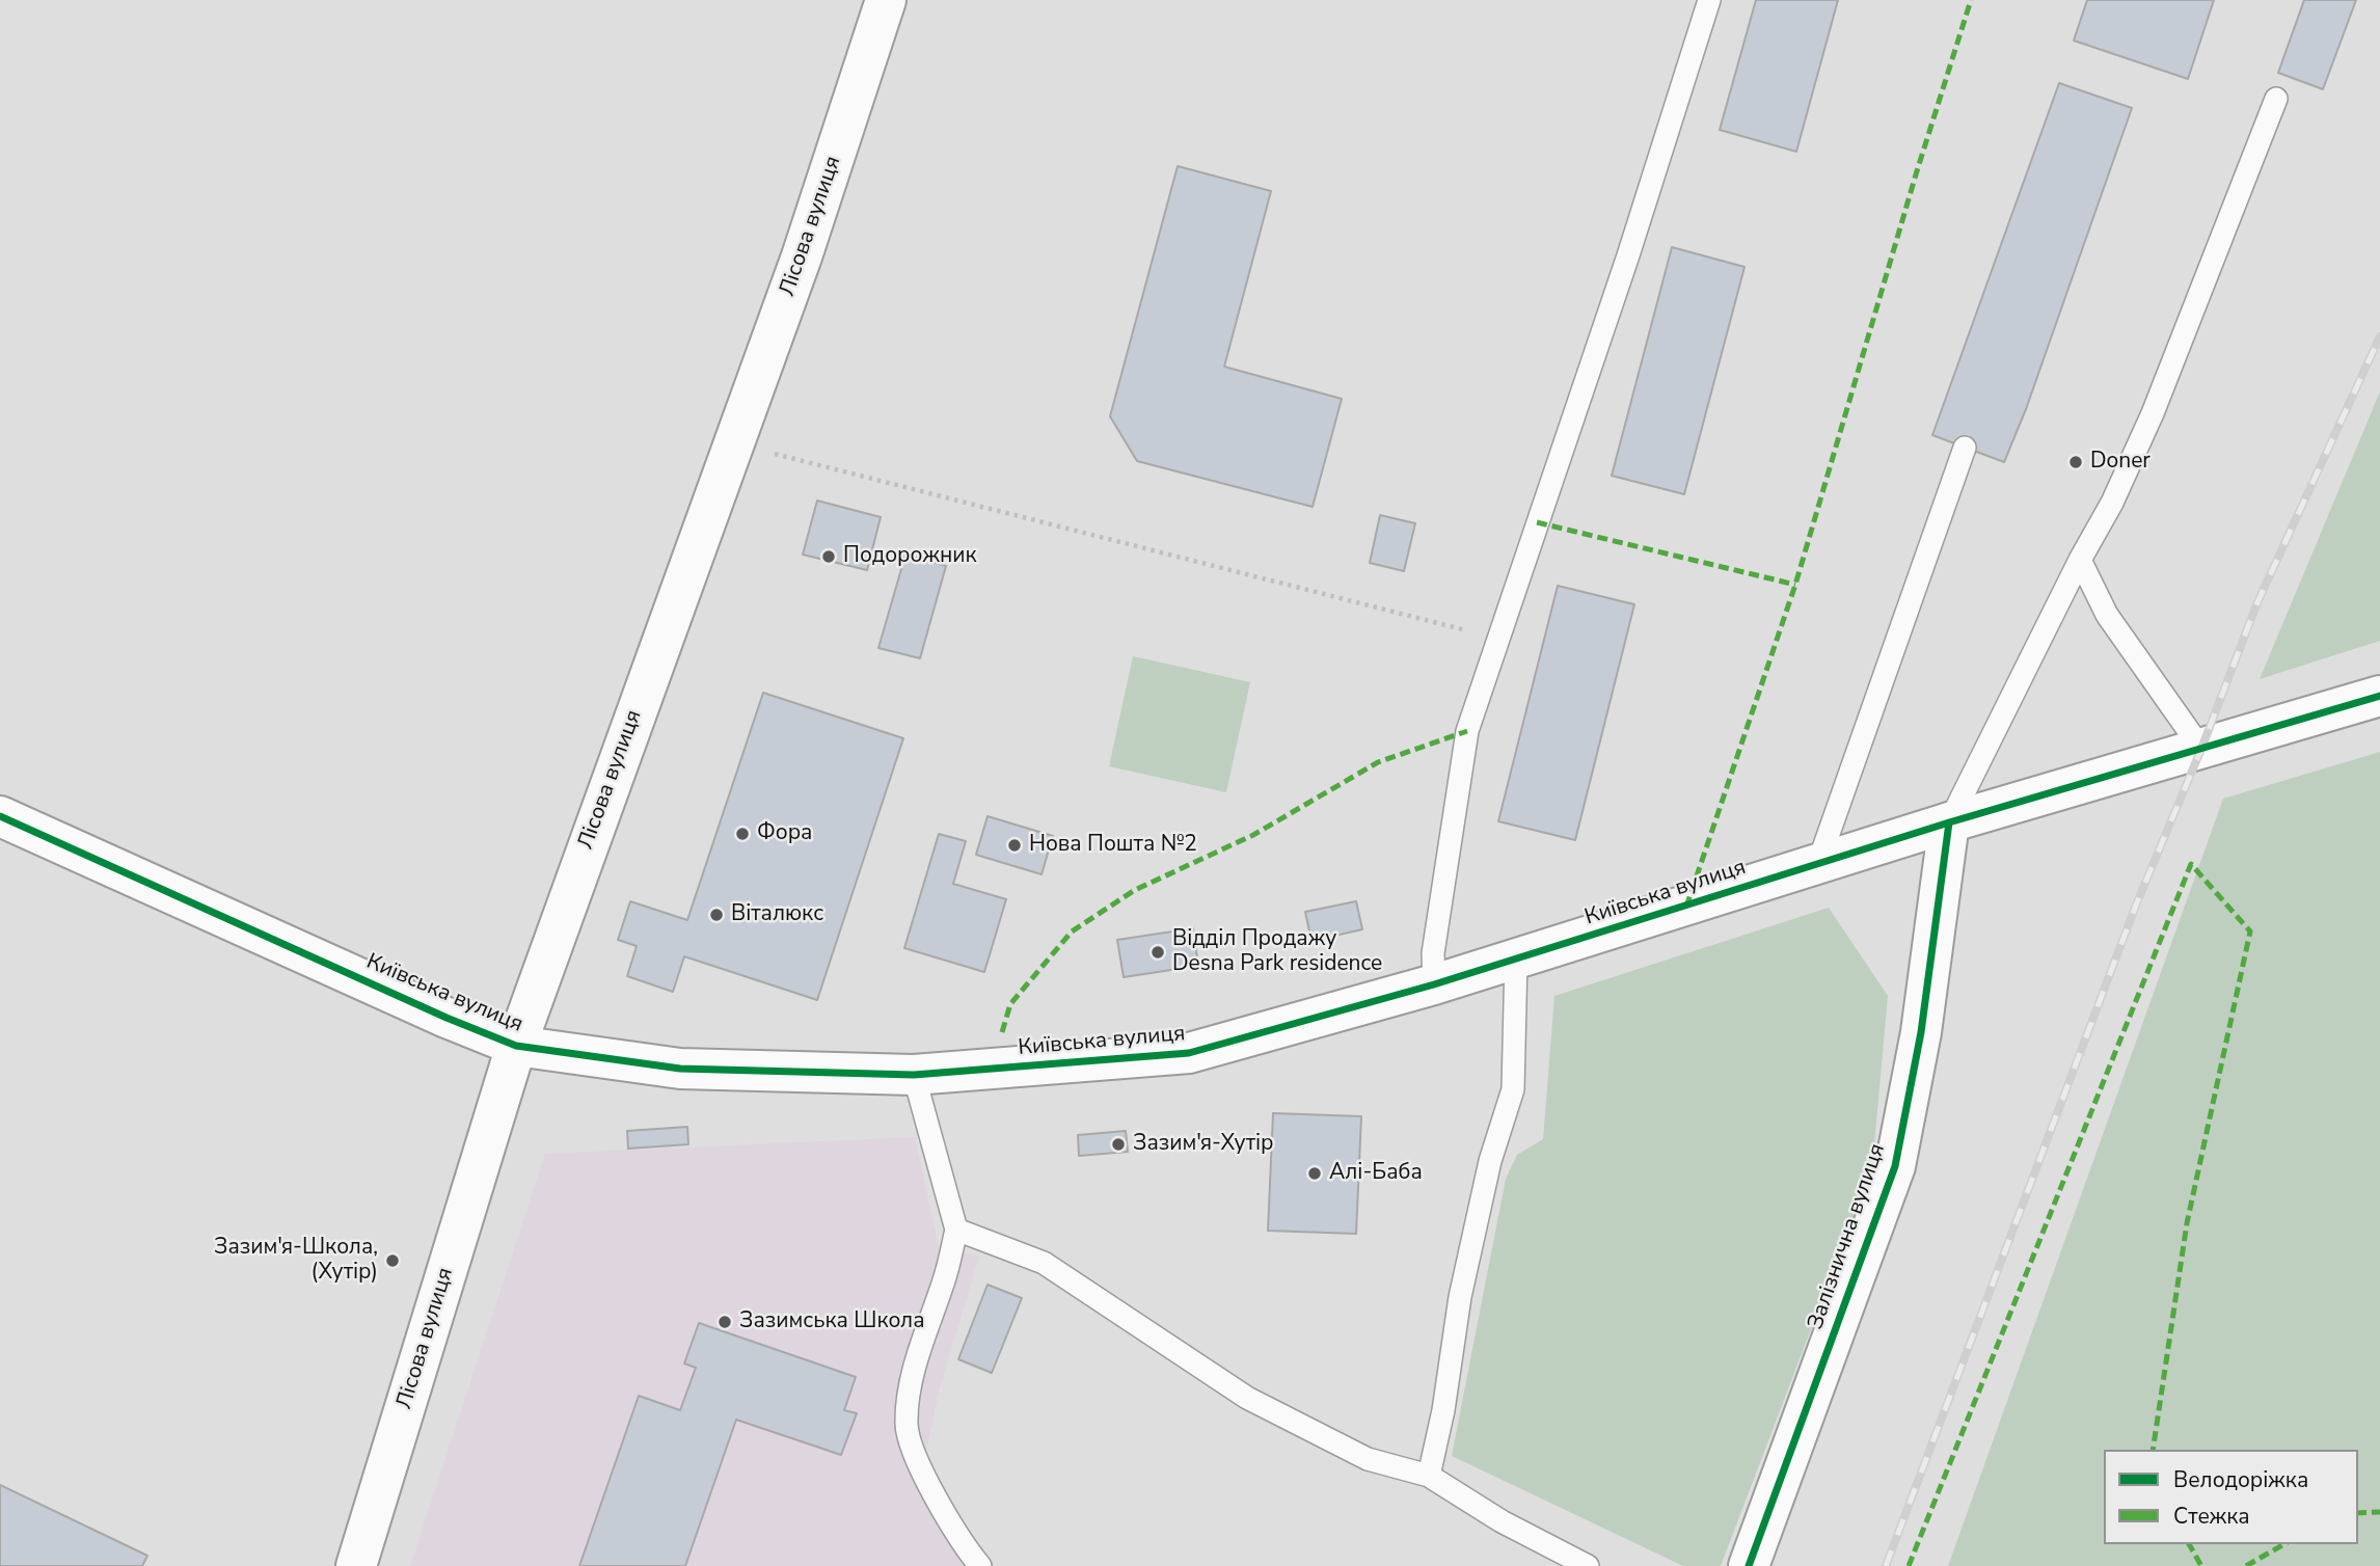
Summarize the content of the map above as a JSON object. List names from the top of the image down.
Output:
{
  "streets": {
    "street": ["Лісова вулиця", "Київська вулиця", "Залізнична вулиця"]
  },
  "crossings": [
    ["Лісова вулиця", "Київська вулиця"],
    ["Київська вулиця", "Залізнична вулиця"]
  ],
  "places": [
    "Doner",
    "Подорожник",
    "Фора",
    "Нова Пошта №2",
    "Віталюкс",
    "Відділ Продажу Desna Park residence",
    "Зазим'я-Хутір",
    "Алі-Баба",
    "Зазим'я-Школа, (Хутір)",
    "Зазимська Школа"
  ],
  "legend": ["Велодоріжка", "Стежка"]
}
